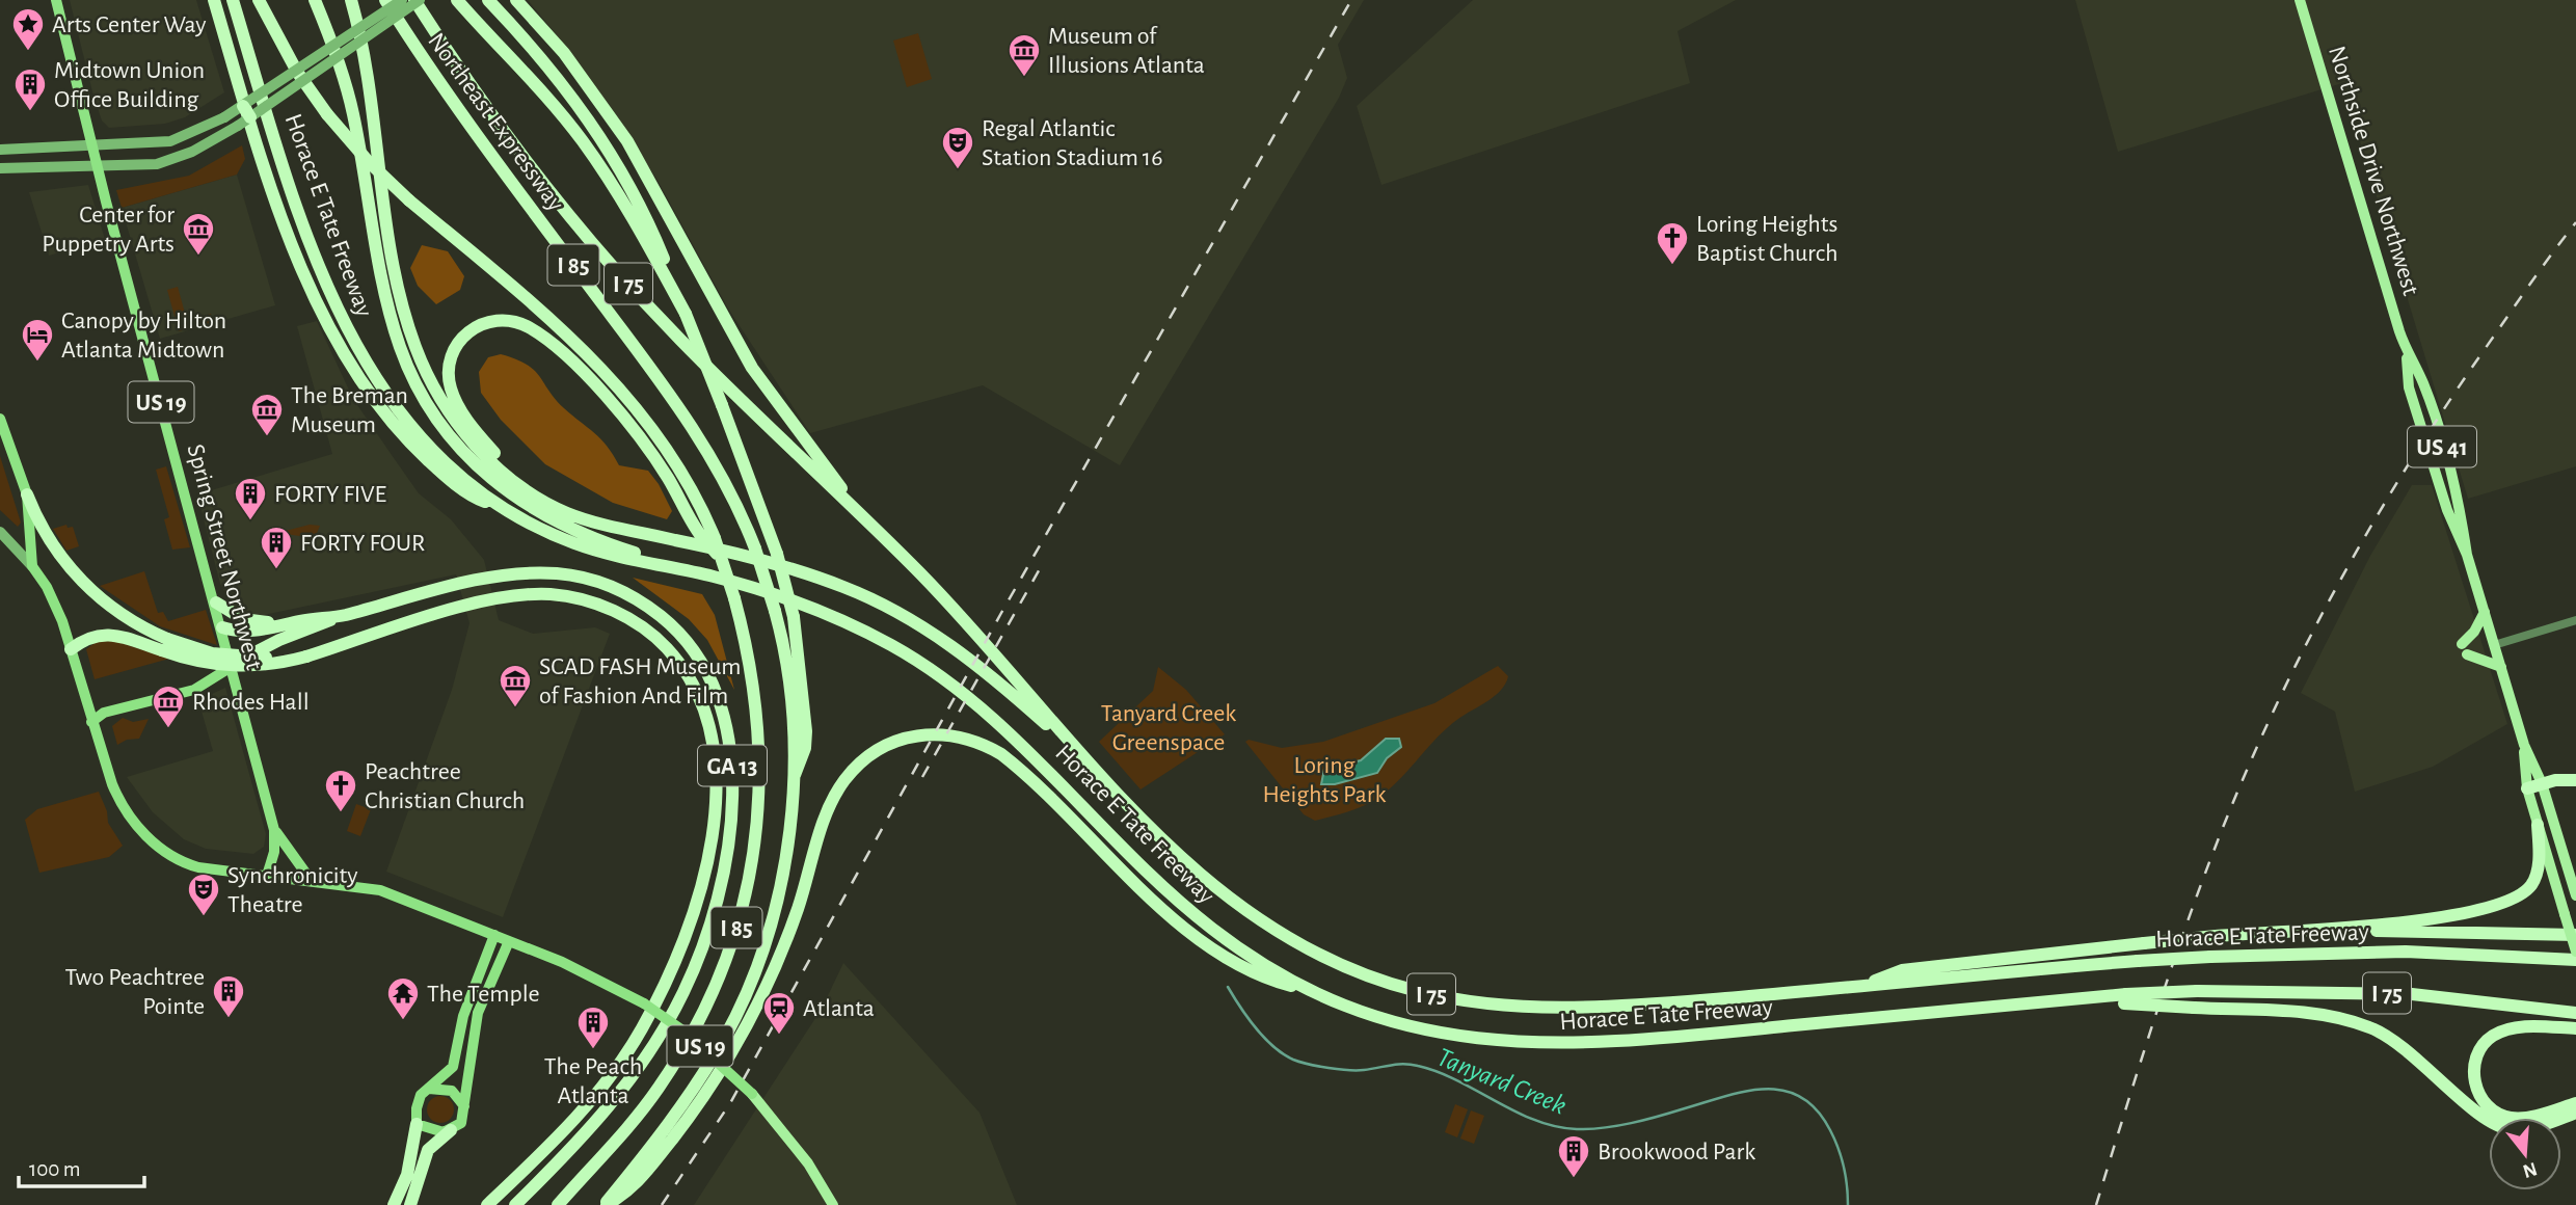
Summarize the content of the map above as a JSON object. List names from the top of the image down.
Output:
{
  "streets": {
    "highway": [
      "Northeast Expressway",
      "Northside Drive Northwest",
      "Horace E Tate Freeway",
      "I 85",
      "I 75",
      "US 19",
      "US 41",
      "GA 13"
    ],
    "main road": ["Spring Street Northwest"]
  },
  "crossings": [
    ["US 19", "Spring Street Northwest"],
    ["US 19", "GA 13"]
  ],
  "water": ["Tanyard Creek"],
  "parks": ["Tanyard Creek Greenspace", "Loring Heights Park"],
  "places": {
    "place": ["Arts Center Way"],
    "museum": [
      "Museum of Illusions Atlanta",
      "Center for Puppetry Arts",
      "The Breman Museum",
      "SCAD FASH Museum of Fashion And Film",
      "Rhodes Hall"
    ],
    "building": [
      "Midtown Union Office Building",
      "FORTY FIVE",
      "FORTY FOUR",
      "Two Peachtree Pointe",
      "The Peach Atlanta",
      "Brookwood Park"
    ],
    "theatre": ["Regal Atlantic Station Stadium 16", "Synchronicity Theatre"],
    "church": ["Loring Heights Baptist Church", "Peachtree Christian Church"],
    "hotel": ["Canopy by Hilton Atlanta Midtown"],
    "temple": ["The Temple"],
    "station": ["Atlanta"]
  },
  "scale_bar": "100 m",
  "north": "bottom"
}
